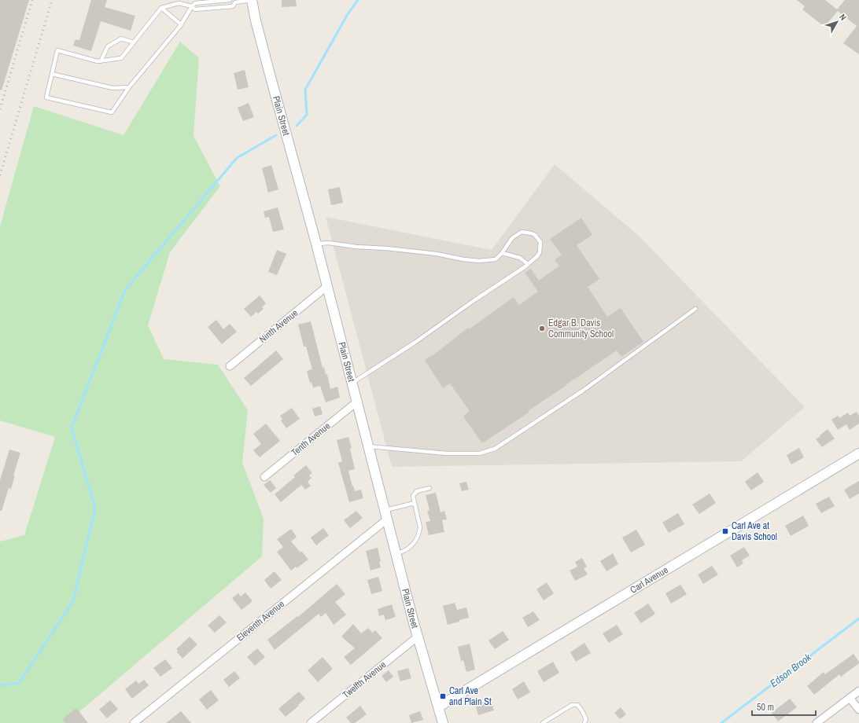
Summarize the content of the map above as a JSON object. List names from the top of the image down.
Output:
{
  "streets": {
    "main road": ["Plain Street", "Carl Avenue"],
    "street": [
      "Ninth Avenue",
      "Tenth Avenue",
      "Eleventh Avenue",
      "Twelfth Avenue"
    ]
  },
  "crossings": [
    ["Plain Street", "Ninth Avenue"],
    ["Plain Street", "Tenth Avenue"],
    ["Plain Street", "Carl Avenue"],
    ["Plain Street", "Eleventh Avenue"],
    ["Plain Street", "Twelfth Avenue"]
  ],
  "water": ["Edson Brook"],
  "places": {
    "other": ["Edgar B. Davis Community School"],
    "transit": ["Carl Ave at Davis School", "Carl Ave and Plain St"]
  },
  "scale_bar": "50 m",
  "north": "top right"
}
